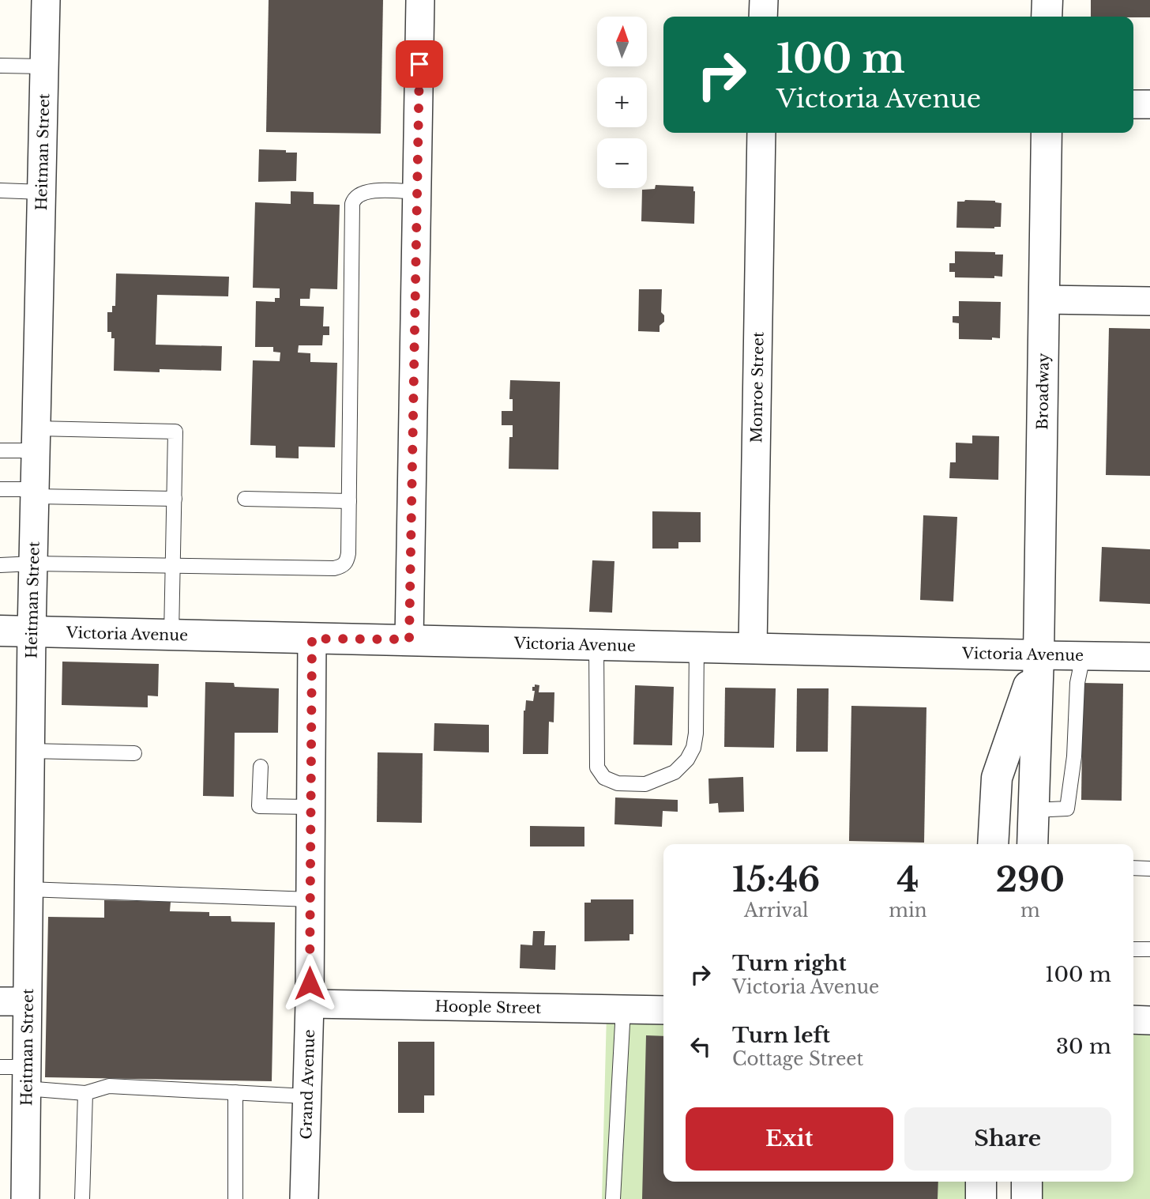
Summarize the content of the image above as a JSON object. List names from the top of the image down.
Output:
{
  "streets": {
    "street": [
      "Heitman Street",
      "Monroe Street",
      "Broadway",
      "Victoria Avenue",
      "Hoople Street",
      "Grand Avenue"
    ]
  },
  "crossings": [
    ["Heitman Street", "Victoria Avenue"],
    ["Monroe Street", "Victoria Avenue"],
    ["Broadway", "Victoria Avenue"],
    ["Victoria Avenue", "Grand Avenue"],
    ["Hoople Street", "Grand Avenue"]
  ],
  "north": "top",
  "page": {
    "map_buttons": ["+", "−"],
    "turn": ["100 m", "Victoria Avenue"],
    "eta": [
      "15:46",
      "Arrival",
      "4",
      "min",
      "290",
      "m"
    ],
    "list": [
      {
        "name": "Turn right",
        "note": "Victoria Avenue",
        "value": "100 m"
      },
      {
        "name": "Turn left",
        "note": "Cottage Street",
        "value": "30 m"
      }
    ],
    "buttons": ["Exit", "Share"]
  }
}
